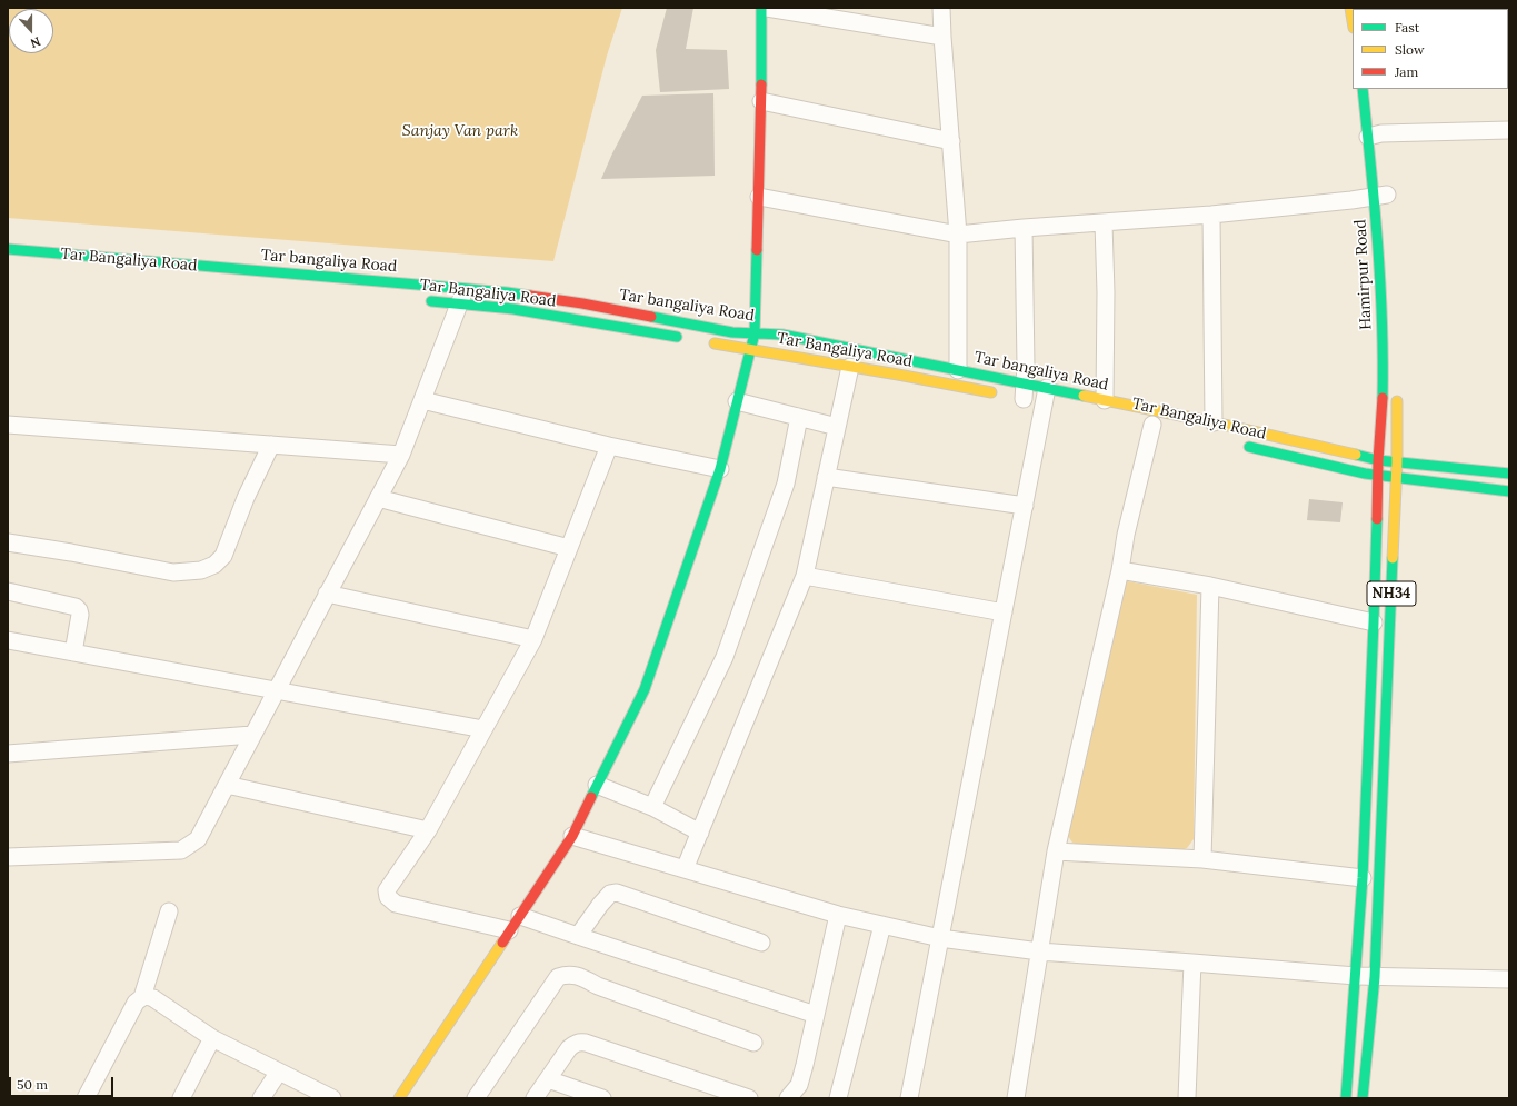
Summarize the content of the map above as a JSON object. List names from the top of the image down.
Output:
{
  "streets": {
    "main road": [
      "Tar Bangaliya Road",
      "Tar bangaliya Road",
      "Hamirpur Road",
      "NH34"
    ]
  },
  "crossings": [
    ["Tar Bangaliya Road", "NH34"],
    ["Tar bangaliya Road", "Hamirpur Road"],
    ["Tar bangaliya Road", "NH34"],
    ["Hamirpur Road", "NH34"]
  ],
  "parks": ["Sanjay Van park"],
  "legend": ["Fast", "Slow", "Jam"],
  "scale_bar": "50 m",
  "north": "bottom"
}
